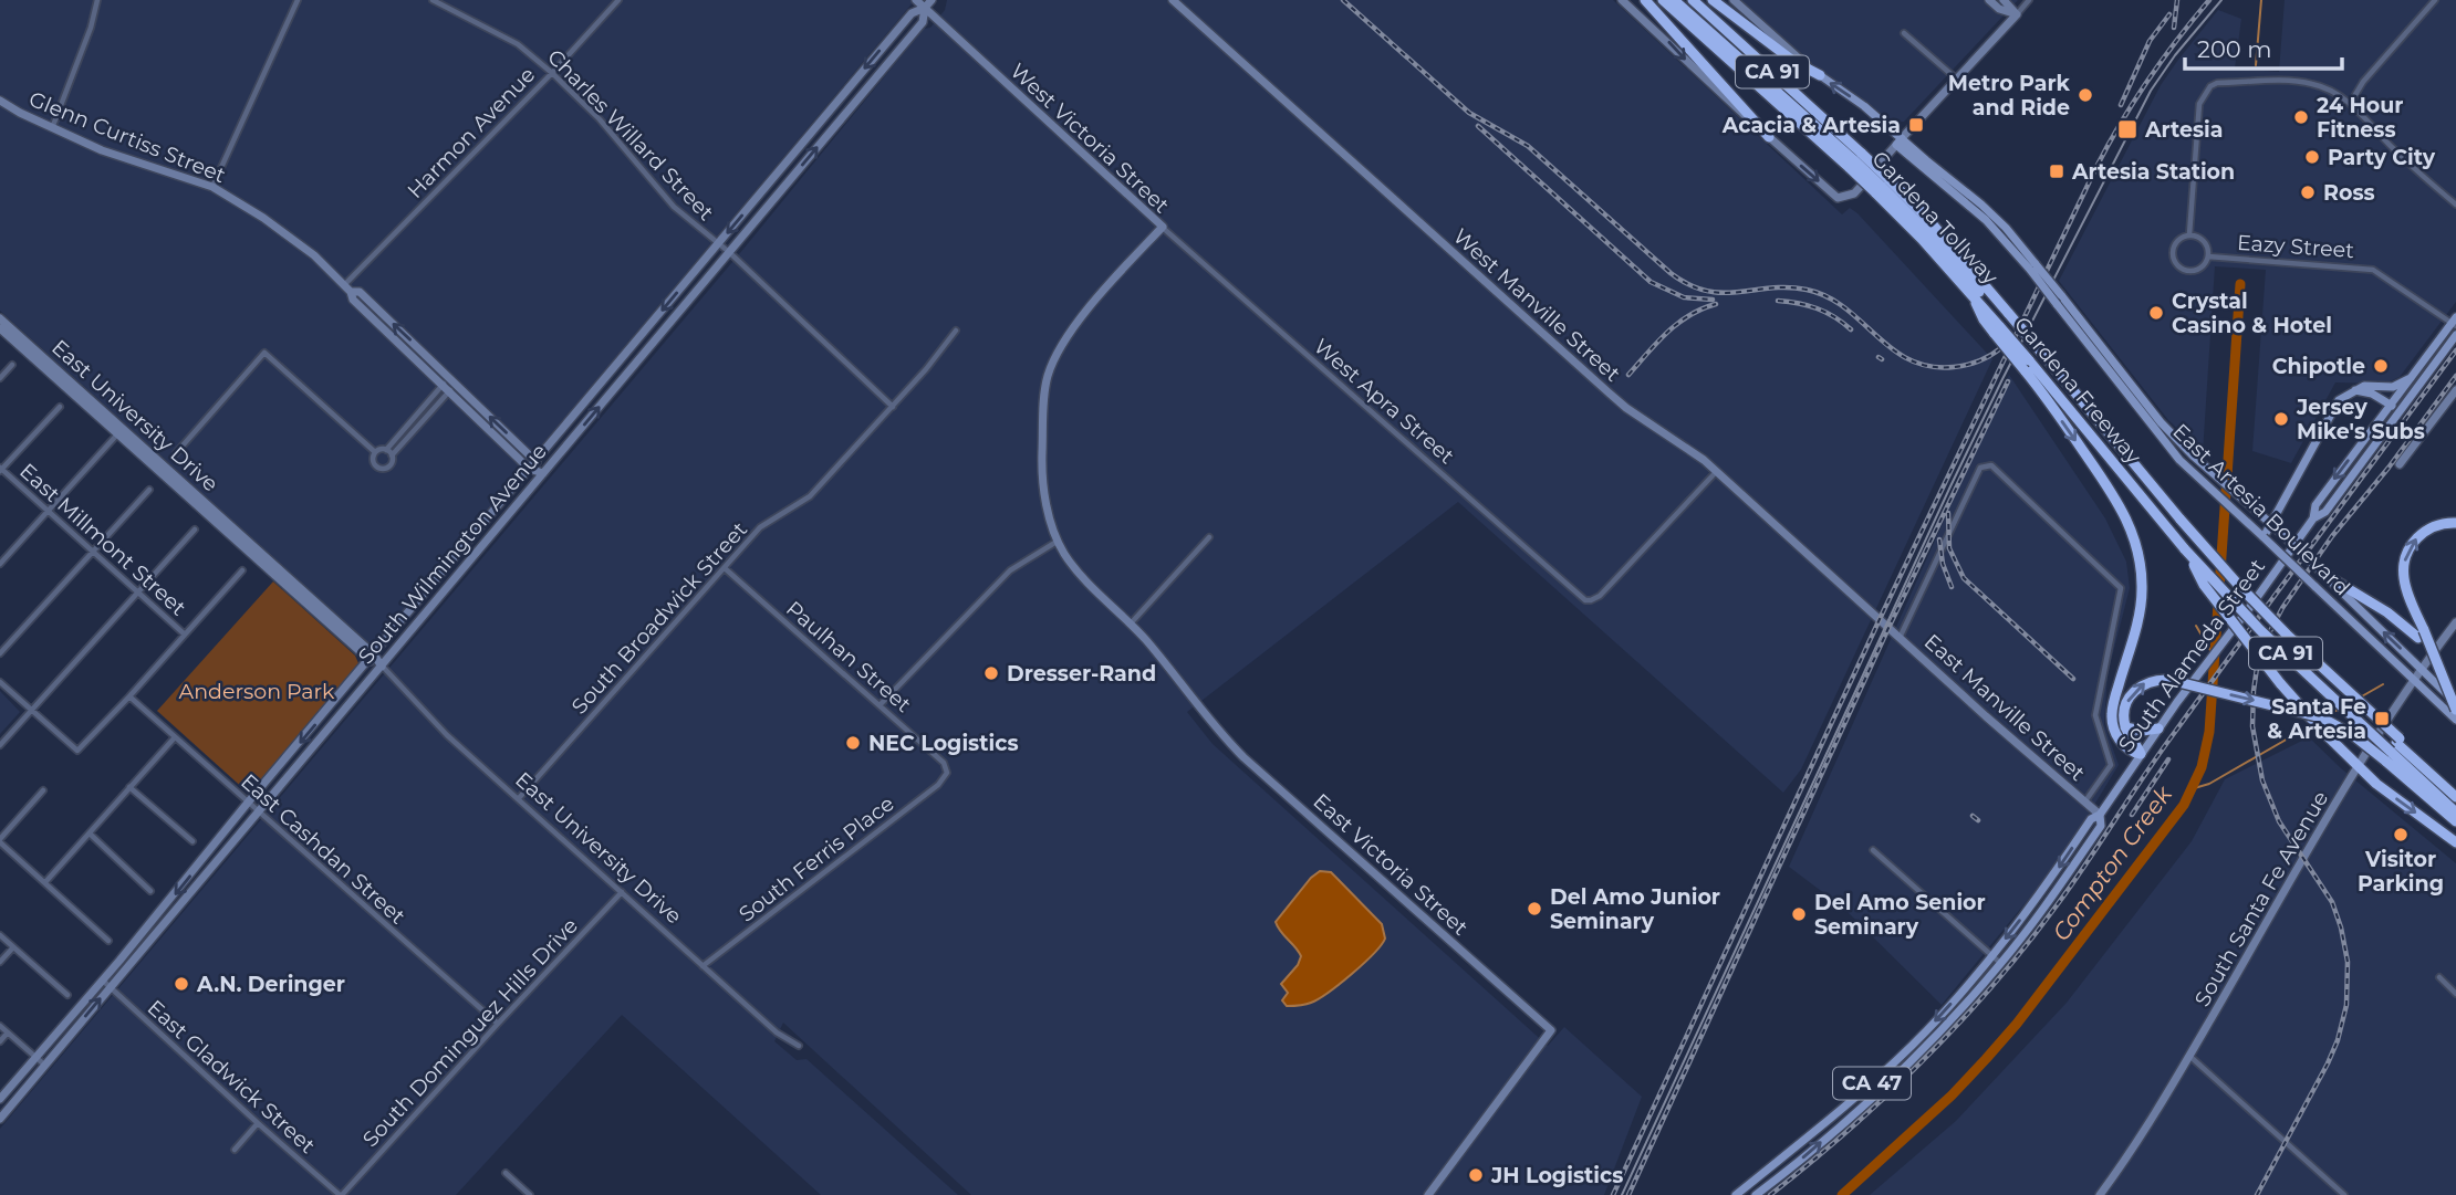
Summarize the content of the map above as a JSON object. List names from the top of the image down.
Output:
{
  "streets": {
    "highway": ["CA 91", "Gardena Tollway", "Gardena Freeway"],
    "main road": ["East Artesia Boulevard", "South Alameda Street", "CA 47"],
    "street": [
      "Harmon Avenue",
      "Charles Willard Street",
      "Glenn Curtiss Street",
      "West Victoria Street",
      "Eazy Street",
      "West Manville Street",
      "West Apra Street",
      "East University Drive",
      "East Millmont Street",
      "South Wilmington Avenue",
      "South Broadwick Street",
      "Paulhan Street",
      "East Manville Street",
      "East Cashdan Street",
      "South Ferris Place",
      "East Victoria Street",
      "South Santa Fe Avenue",
      "South Dominguez Hills Drive",
      "East Gladwick Street"
    ]
  },
  "crossings": [
    ["Harmon Avenue", "Charles Willard Street"],
    ["Harmon Avenue", "Glenn Curtiss Street"],
    ["Charles Willard Street", "South Wilmington Avenue"],
    ["Charles Willard Street", "South Broadwick Street"],
    ["Glenn Curtiss Street", "South Wilmington Avenue"],
    ["West Victoria Street", "West Apra Street"],
    ["West Victoria Street", "South Wilmington Avenue"],
    ["West Victoria Street", "East Victoria Street"],
    ["Gardena Tollway", "Gardena Freeway"],
    ["Eazy Street", "South Alameda Street"],
    ["West Manville Street", "West Apra Street"],
    ["West Manville Street", "East Manville Street"],
    ["East University Drive", "South Wilmington Avenue"],
    ["East University Drive", "South Broadwick Street"],
    ["East University Drive", "South Ferris Place"],
    ["East University Drive", "South Dominguez Hills Drive"],
    ["East Artesia Boulevard", "South Santa Fe Avenue"],
    ["South Wilmington Avenue", "East Cashdan Street"],
    ["South Wilmington Avenue", "East Gladwick Street"],
    ["South Broadwick Street", "Paulhan Street"],
    ["South Alameda Street", "East Manville Street"],
    ["Paulhan Street", "South Ferris Place"],
    ["East Cashdan Street", "South Dominguez Hills Drive"],
    ["South Dominguez Hills Drive", "East Gladwick Street"]
  ],
  "water": ["Compton Creek"],
  "parks": ["Anderson Park"],
  "places": {
    "other": [
      "Metro Park and Ride",
      "24 Hour Fitness",
      "Party City",
      "Ross",
      "Crystal Casino & Hotel",
      "Chipotle",
      "Jersey Mike's Subs",
      "Dresser-Rand",
      "NEC Logistics",
      "Visitor Parking",
      "Del Amo Junior Seminary",
      "Del Amo Senior Seminary",
      "A.N. Deringer",
      "JH Logistics"
    ],
    "transit": [
      "Acacia & Artesia",
      "Artesia",
      "Artesia Station",
      "Santa Fe & Artesia"
    ]
  },
  "scale_bar": "200 m"
}
